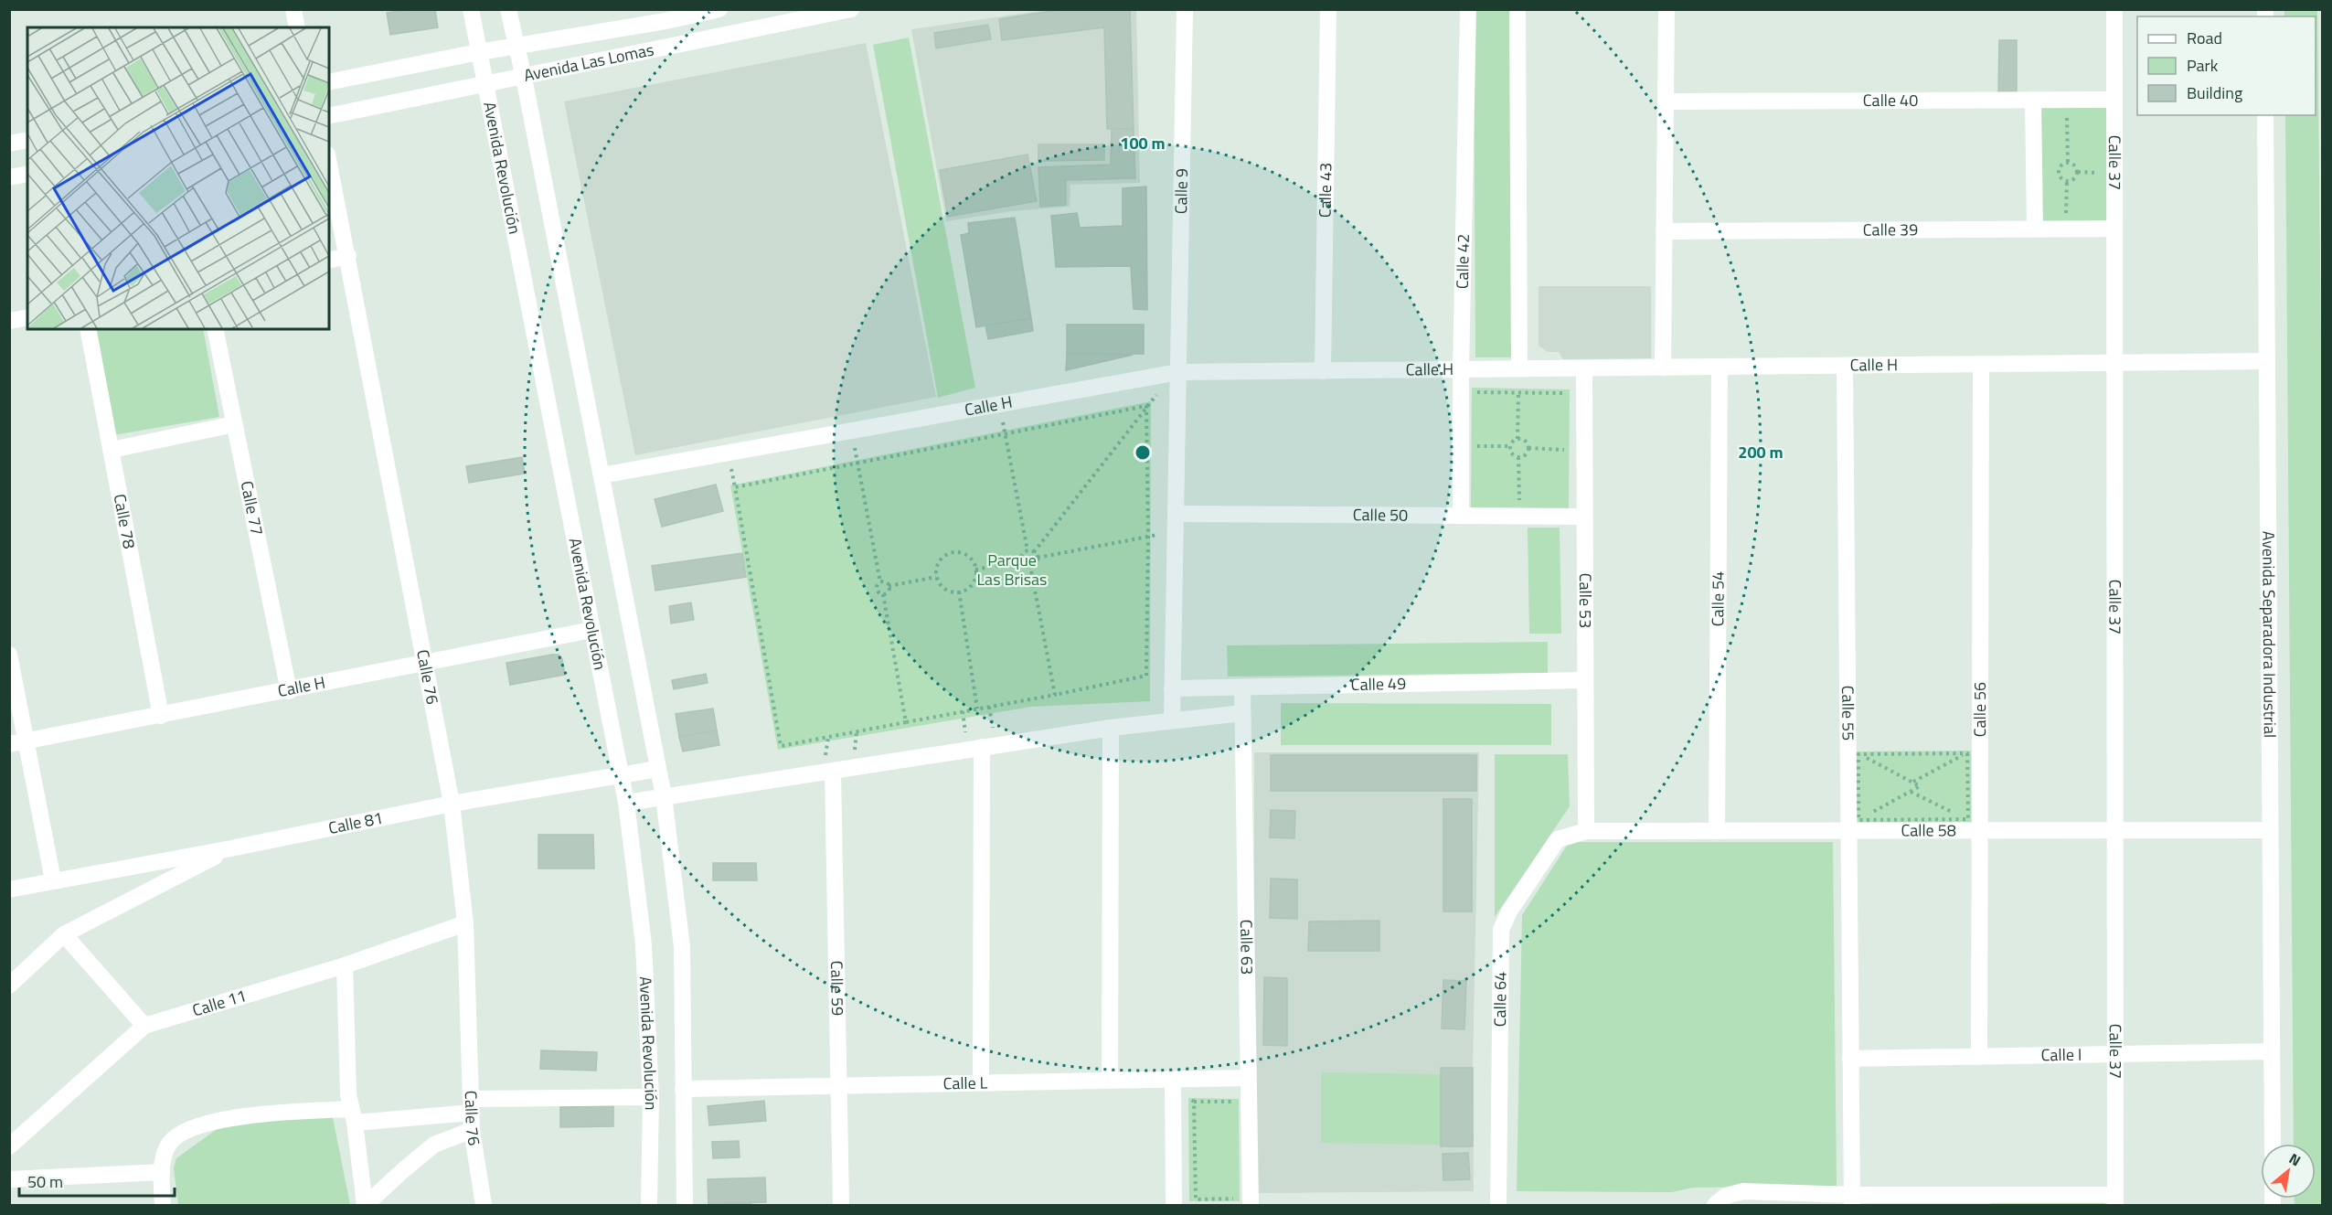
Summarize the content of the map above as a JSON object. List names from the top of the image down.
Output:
{
  "streets": {
    "street": [
      "Avenida Las Lomas",
      "Calle 40",
      "Calle 37",
      "Avenida Revolución",
      "Calle 43",
      "Calle 9",
      "Calle 39",
      "Calle 42",
      "Calle H",
      "Calle 77",
      "Calle 50",
      "Calle 78",
      "Calle 54",
      "Calle 53",
      "Avenida Separadora Industrial",
      "Calle 76",
      "Calle 49",
      "Calle 56",
      "Calle 55",
      "Calle 81",
      "Calle 58",
      "Calle 63",
      "Calle 59",
      "Calle 64",
      "Calle 11",
      "Calle I",
      "Calle L"
    ]
  },
  "crossings": [
    ["Avenida Las Lomas", "Avenida Revolución"],
    ["Calle 40", "Calle 37"],
    ["Calle 37", "Calle 39"],
    ["Calle 37", "Calle H"],
    ["Calle 37", "Calle 58"],
    ["Calle 37", "Calle I"],
    ["Avenida Revolución", "Calle H"],
    ["Avenida Revolución", "Calle 81"],
    ["Avenida Revolución", "Calle L"],
    ["Calle 43", "Calle H"],
    ["Calle 9", "Calle H"],
    ["Calle 9", "Calle 50"],
    ["Calle 9", "Calle 49"],
    ["Calle 42", "Calle H"],
    ["Calle 42", "Calle 50"],
    ["Calle H", "Calle 77"],
    ["Calle H", "Calle 78"],
    ["Calle H", "Calle 54"],
    ["Calle H", "Calle 53"],
    ["Calle H", "Avenida Separadora Industrial"],
    ["Calle H", "Calle 76"],
    ["Calle H", "Calle 56"],
    ["Calle H", "Calle 55"],
    ["Calle 50", "Calle 53"],
    ["Calle 54", "Calle 58"],
    ["Calle 53", "Calle 49"],
    ["Calle 53", "Calle 58"],
    ["Calle 53", "Calle 64"],
    ["Avenida Separadora Industrial", "Calle 58"],
    ["Avenida Separadora Industrial", "Calle I"],
    ["Calle 76", "Calle 81"],
    ["Calle 76", "Calle 11"],
    ["Calle 49", "Calle 63"],
    ["Calle 56", "Calle 58"],
    ["Calle 56", "Calle I"],
    ["Calle 55", "Calle 58"],
    ["Calle 55", "Calle I"],
    ["Calle 58", "Calle 64"],
    ["Calle 63", "Calle L"],
    ["Calle 59", "Calle L"]
  ],
  "parks": ["Parque Las Brisas"],
  "legend": ["Road", "Park", "Building"],
  "scale_bar": "50 m",
  "north": "top right",
  "rings": ["100 m", "200 m"]
}
